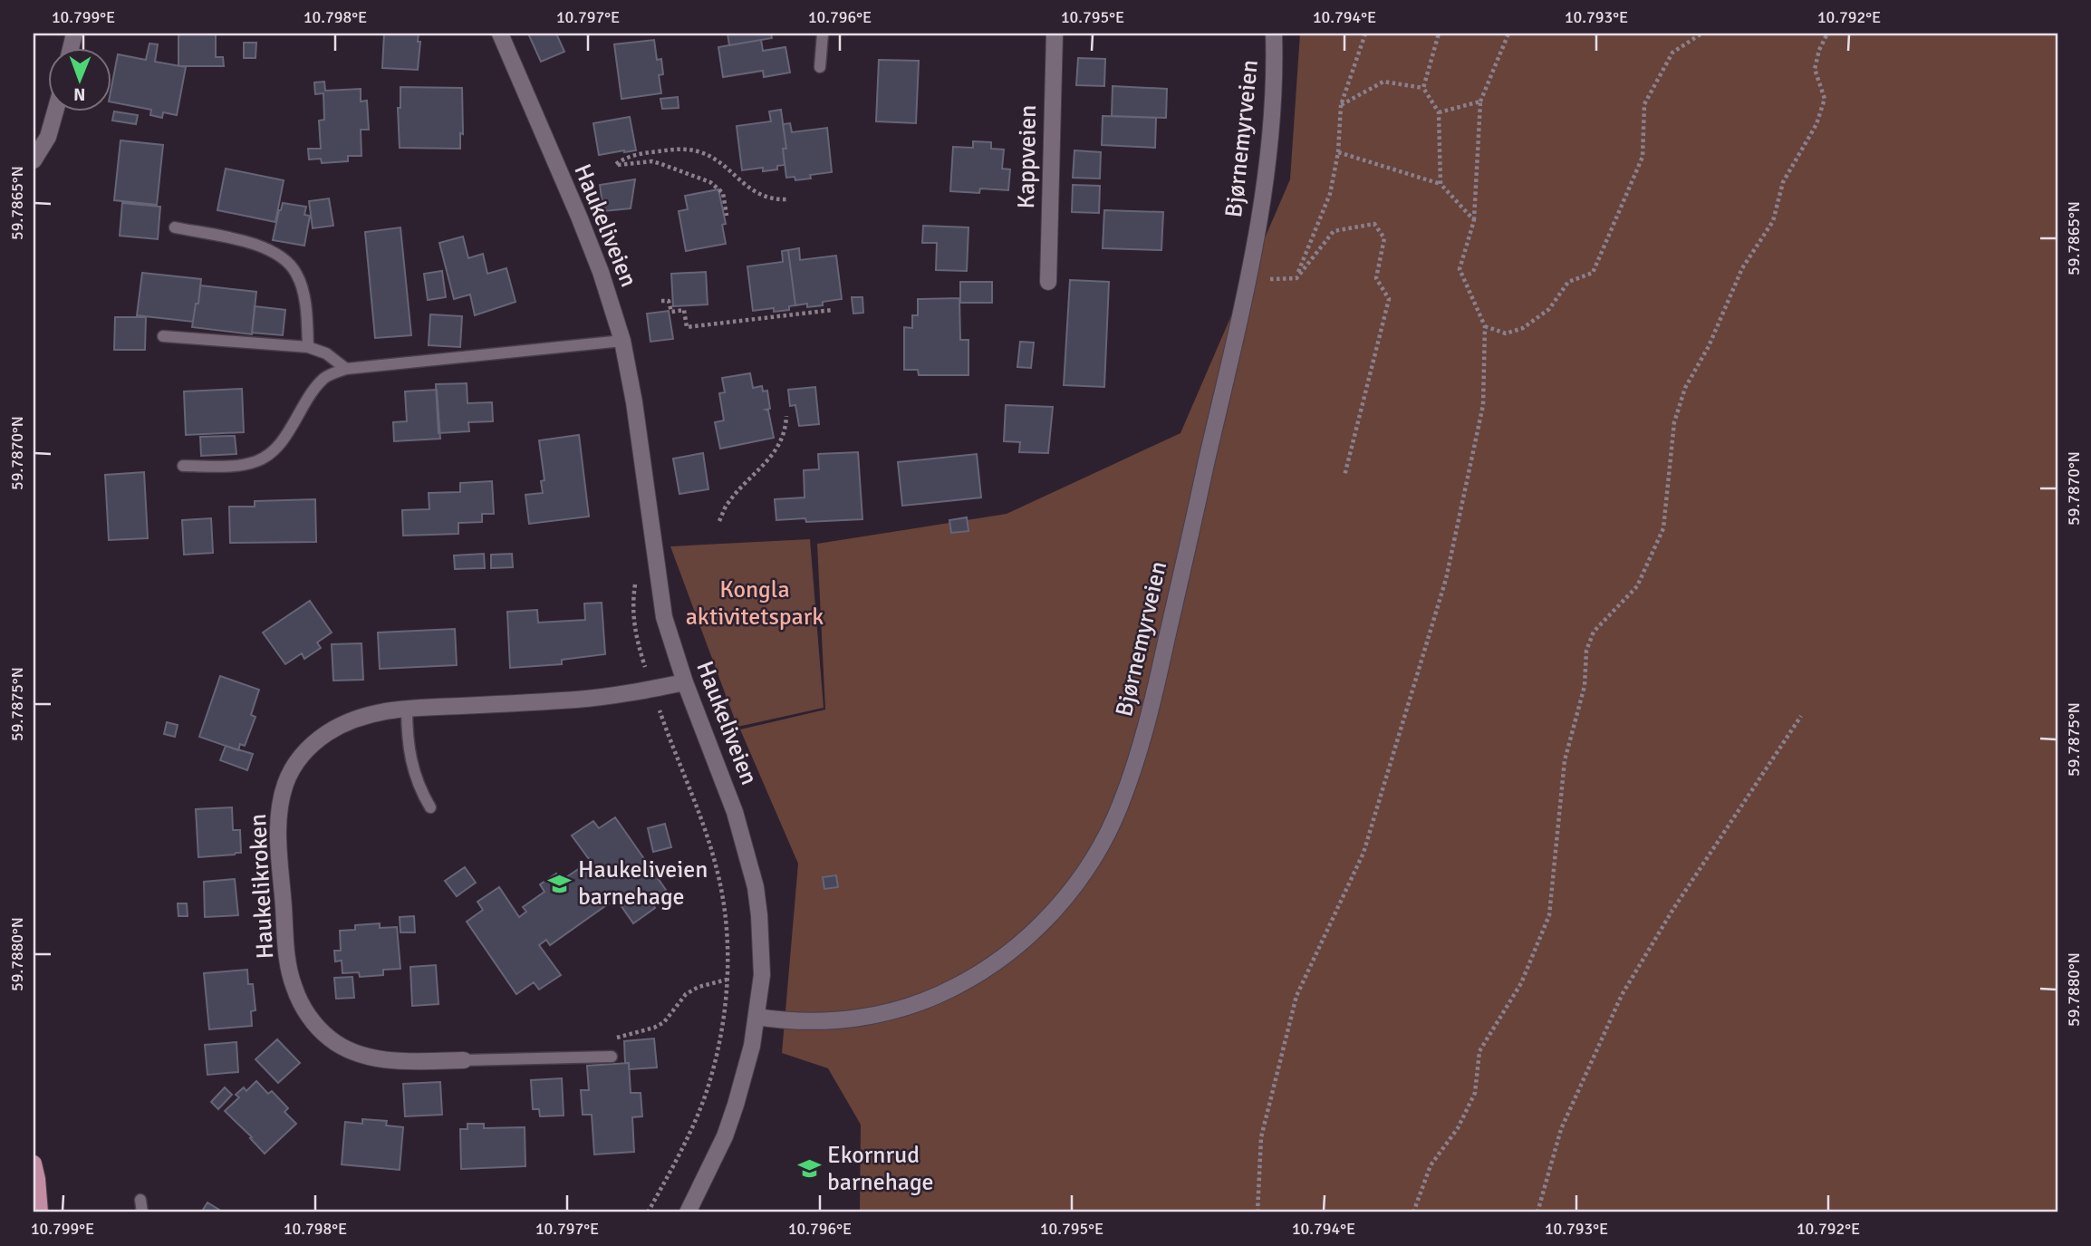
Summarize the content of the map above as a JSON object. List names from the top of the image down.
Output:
{
  "streets": {
    "street": [
      "Bjørnemyrveien",
      "Kappveien",
      "Haukeliveien",
      "Haukelikroken"
    ]
  },
  "crossings": [
    ["Bjørnemyrveien", "Haukeliveien"],
    ["Haukeliveien", "Haukelikroken"]
  ],
  "parks": ["Kongla aktivitetspark"],
  "places": {
    "school or university": ["Haukeliveien barnehage", "Ekornrud barnehage"]
  },
  "north": "bottom",
  "coordinates": [
    "10.799°E",
    "10.798°E",
    "10.797°E",
    "10.796°E",
    "10.795°E",
    "10.794°E",
    "10.793°E",
    "10.792°E",
    "59.7865°N",
    "59.7870°N",
    "59.7875°N",
    "59.7880°N"
  ]
}
